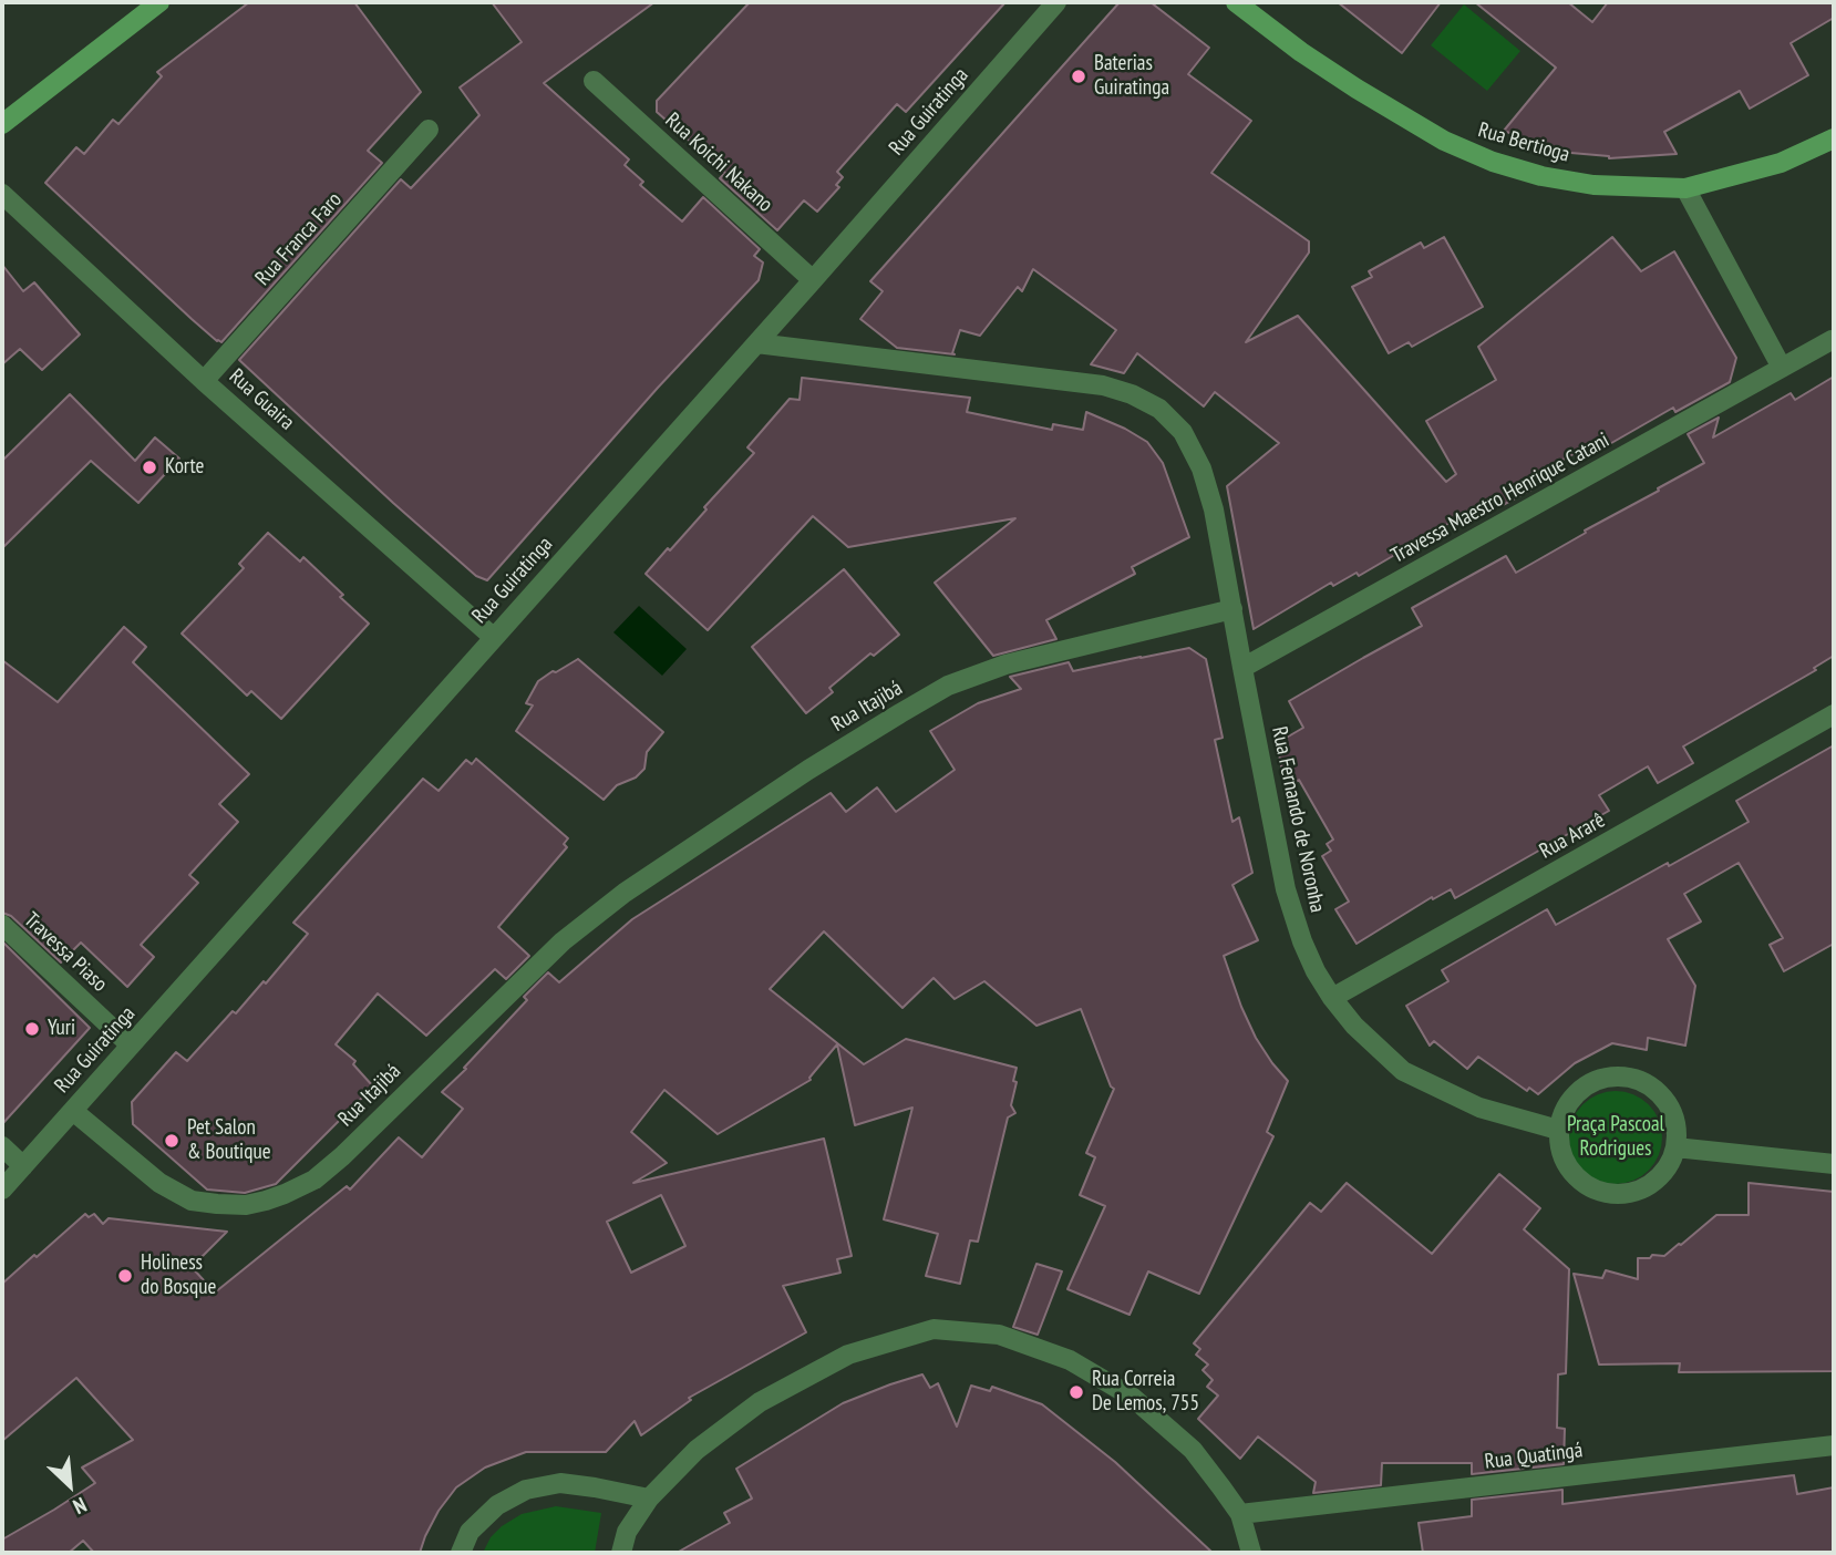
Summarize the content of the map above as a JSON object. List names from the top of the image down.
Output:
{
  "streets": {
    "street": [
      "Rua Guiratinga",
      "Rua Bertioga",
      "Rua Koichi Nakano",
      "Rua Franca Faro",
      "Rua Guaira",
      "Travessa Maestro Henrique Catani",
      "Rua Itajibá",
      "Rua Fernando de Noronha",
      "Rua Ararê",
      "Travessa Piaso",
      "Rua Quatingá"
    ]
  },
  "crossings": [
    ["Rua Guiratinga", "Rua Koichi Nakano"],
    ["Rua Guiratinga", "Rua Guaira"],
    ["Rua Guiratinga", "Rua Itajibá"],
    ["Rua Guiratinga", "Travessa Piaso"],
    ["Rua Franca Faro", "Rua Guaira"],
    ["Travessa Maestro Henrique Catani", "Rua Fernando de Noronha"],
    ["Rua Itajibá", "Rua Fernando de Noronha"],
    ["Rua Fernando de Noronha", "Rua Ararê"]
  ],
  "parks": ["Praça Pascoal Rodrigues"],
  "places": [
    "Baterias Guiratinga",
    "Korte",
    "Yuri",
    "Pet Salon & Boutique",
    "Holiness do Bosque",
    "Rua Correia De Lemos, 755"
  ],
  "north": "bottom right"
}
